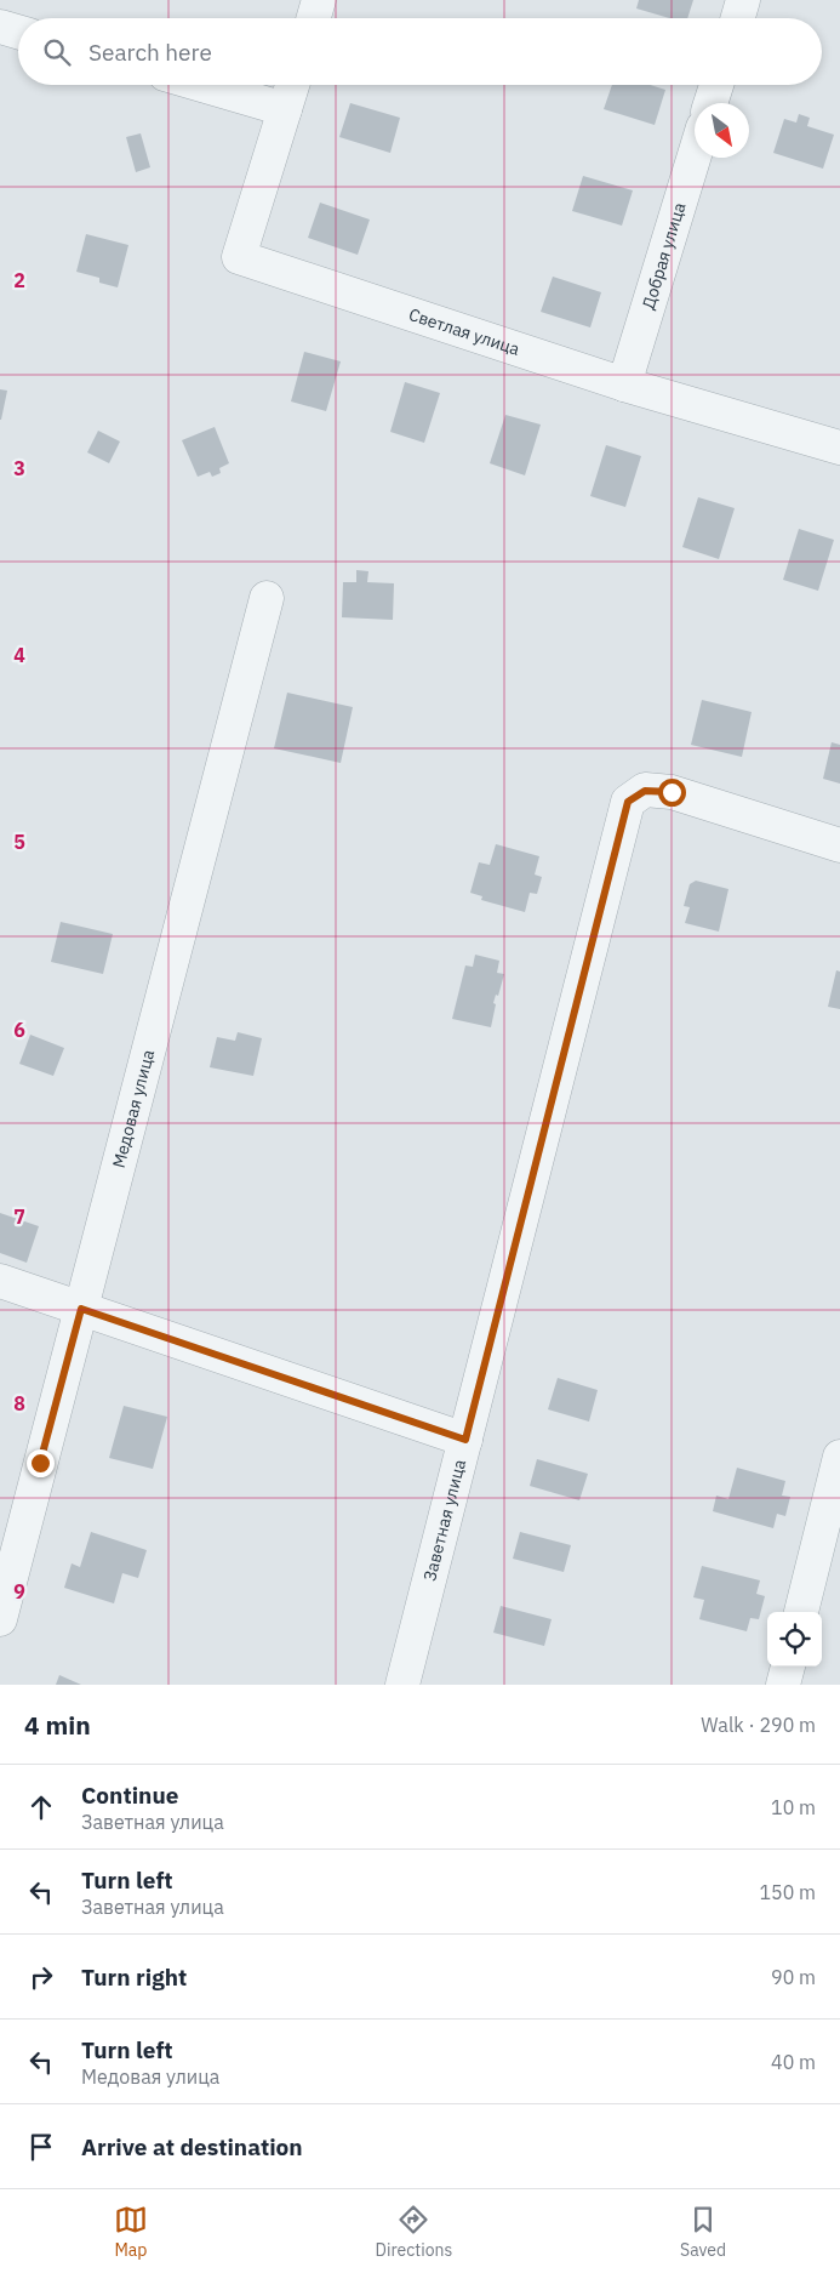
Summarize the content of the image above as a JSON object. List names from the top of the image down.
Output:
{
  "streets": {
    "street": [
      "Добрая улица",
      "Светлая улица",
      "Медовая улица",
      "Заветная улица"
    ]
  },
  "crossings": [
    ["Добрая улица", "Светлая улица"]
  ],
  "north": "bottom right",
  "page": {
    "search": "Search here",
    "heading": ["4 min", "Walk · 290 m"],
    "list": [
      ["Continue", "Заветная улица", "10 m"],
      ["Turn left", "Заветная улица", "150 m"],
      ["Turn right", "90 m"],
      ["Turn left", "Медовая улица", "40 m"],
      "Arrive at destination"
    ],
    "nav": ["Map", "Directions", "Saved"]
  },
  "grid": {
    "rows": [
      "2",
      "3",
      "4",
      "5",
      "6",
      "7",
      "8",
      "9"
    ]
  }
}
